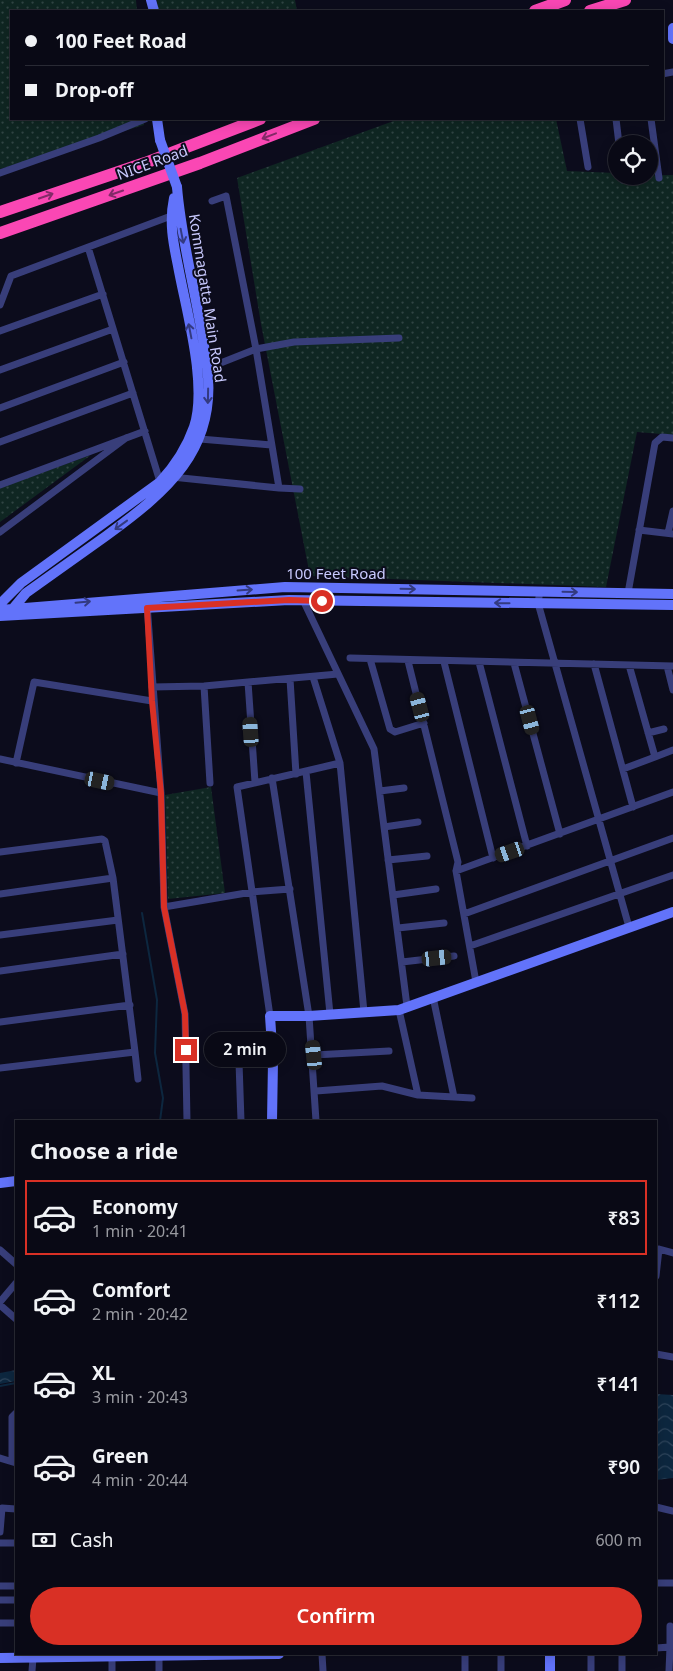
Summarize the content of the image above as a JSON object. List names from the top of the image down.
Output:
{
  "streets": {
    "highway": ["NICE Road"],
    "main road": ["Kommagatta Main Road", "100 Feet Road"]
  },
  "crossings": [
    ["Kommagatta Main Road", "100 Feet Road"]
  ],
  "page": {
    "banner": ["100 Feet Road", "Drop-off"],
    "bubble": "2 min",
    "heading": "Choose a ride",
    "list": [
      {
        "name": "Economy",
        "note": "1 min · 20:41",
        "value": "₹83"
      },
      {
        "name": "Comfort",
        "note": "2 min · 20:42",
        "value": "₹112"
      },
      {
        "name": "XL",
        "note": "3 min · 20:43",
        "value": "₹141"
      },
      {
        "name": "Green",
        "note": "4 min · 20:44",
        "value": "₹90"
      }
    ],
    "pay": ["Cash", "600 m"],
    "buttons": "Confirm"
  }
}
